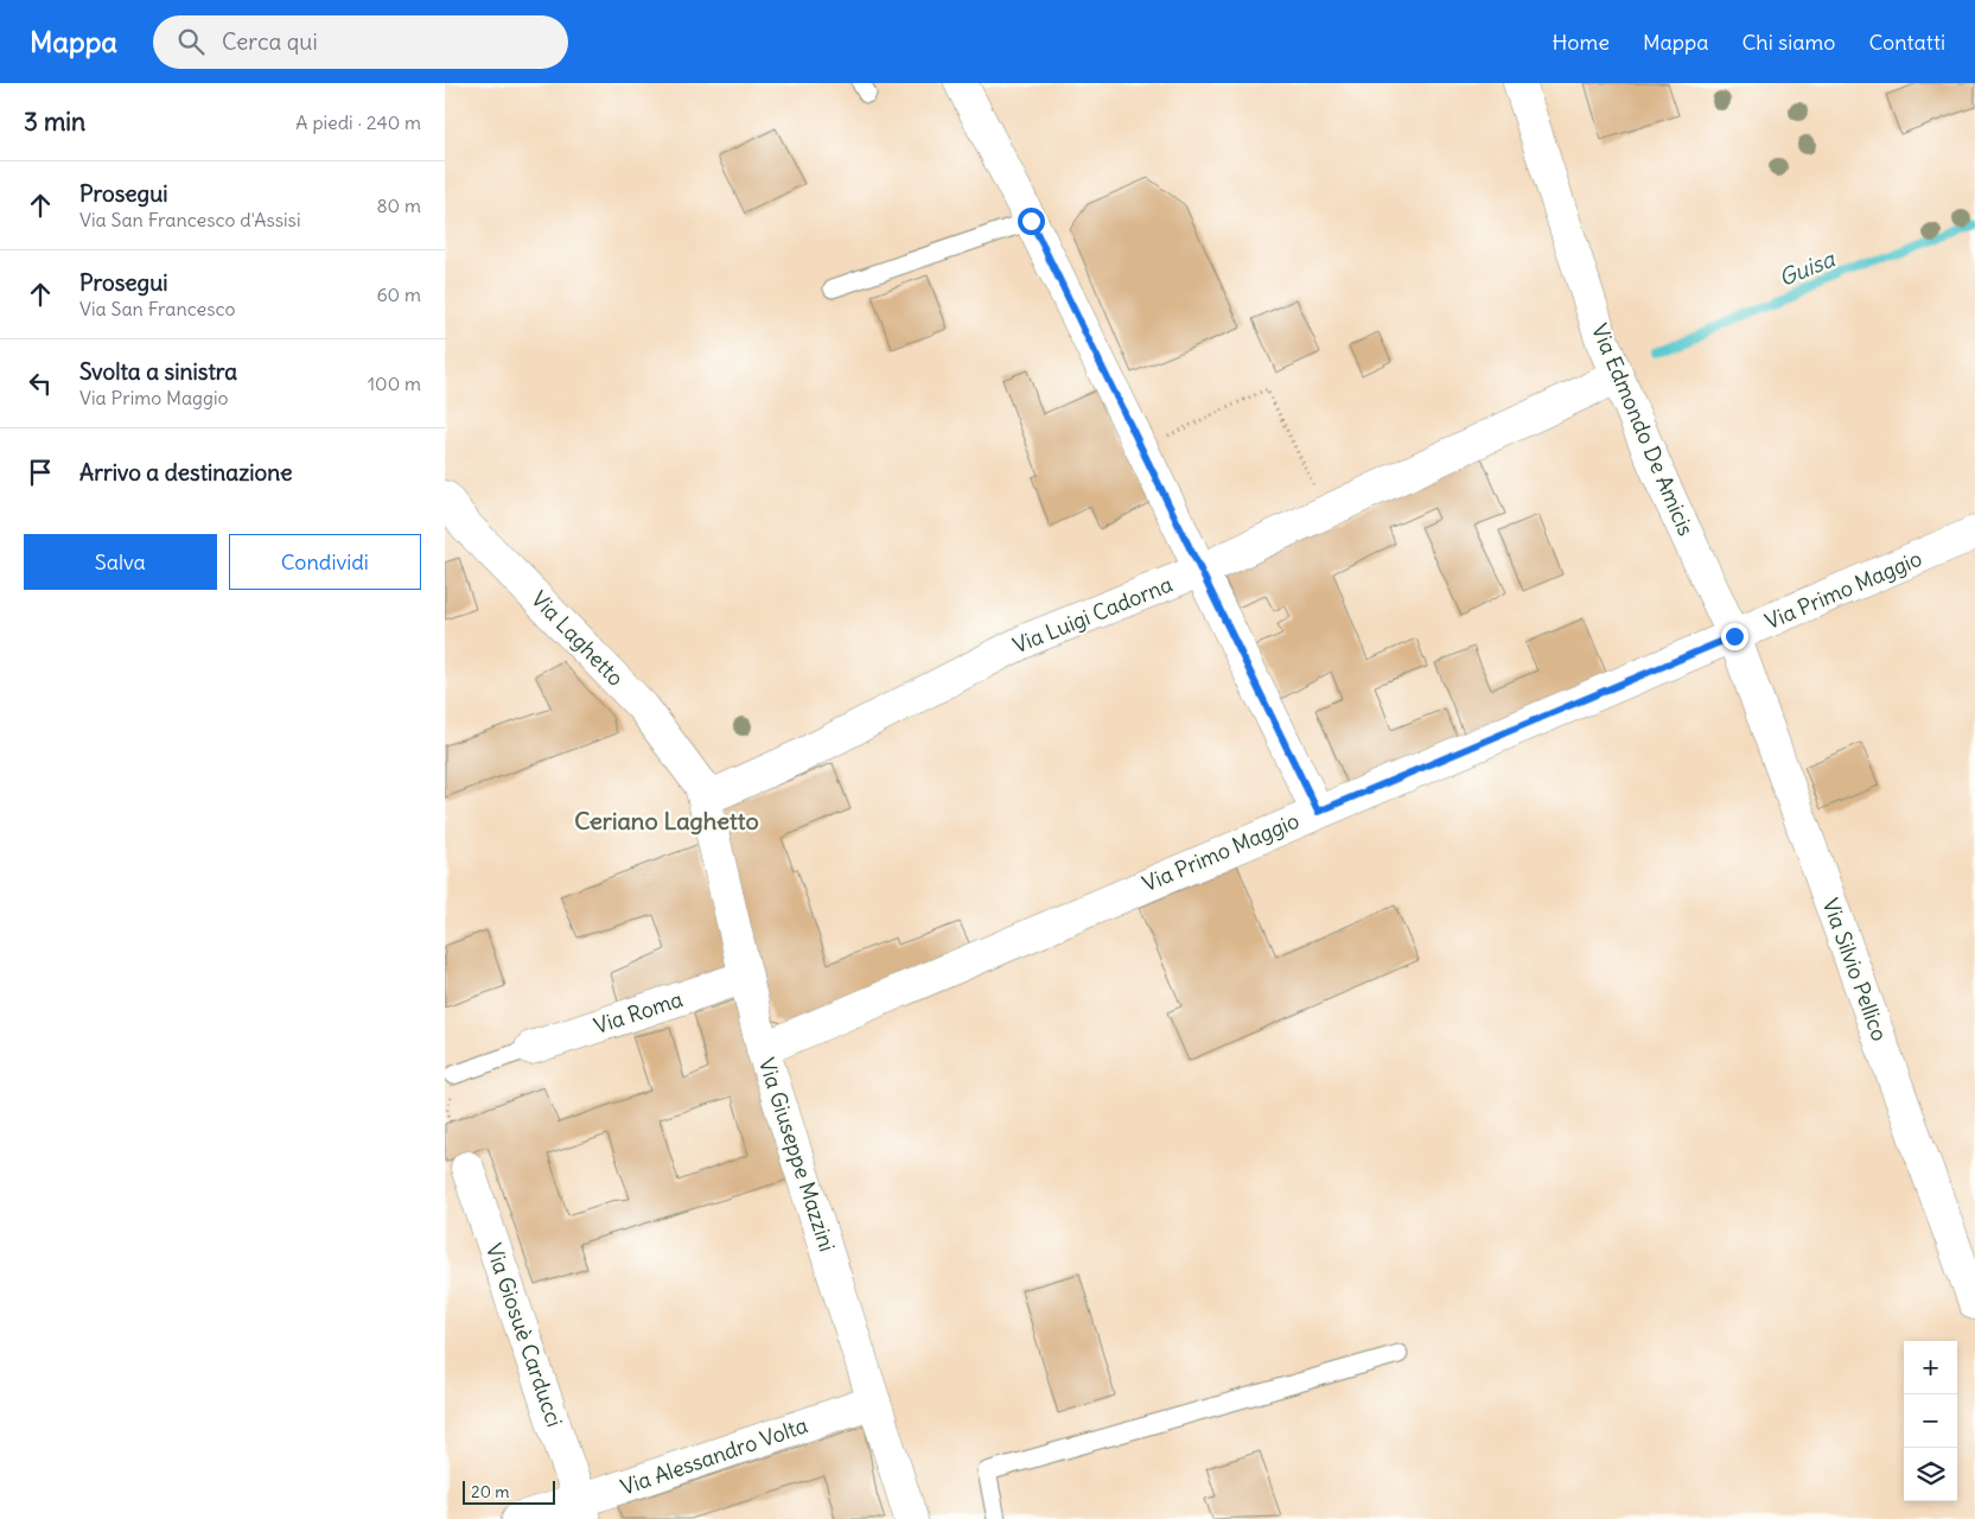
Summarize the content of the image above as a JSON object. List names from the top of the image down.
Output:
{
  "streets": {
    "street": [
      "Via Edmondo De Amicis",
      "Via Primo Maggio",
      "Via Luigi Cadorna",
      "Via Laghetto",
      "Via Silvio Pellico",
      "Via Roma",
      "Via Giuseppe Mazzini",
      "Via Giosuè Carducci",
      "Via Alessandro Volta"
    ]
  },
  "crossings": [
    ["Via Edmondo De Amicis", "Via Primo Maggio"],
    ["Via Edmondo De Amicis", "Via Luigi Cadorna"],
    ["Via Edmondo De Amicis", "Via Silvio Pellico"],
    ["Via Primo Maggio", "Via Silvio Pellico"],
    ["Via Primo Maggio", "Via Giuseppe Mazzini"],
    ["Via Luigi Cadorna", "Via Laghetto"],
    ["Via Luigi Cadorna", "Via Giuseppe Mazzini"],
    ["Via Laghetto", "Via Giuseppe Mazzini"],
    ["Via Roma", "Via Giuseppe Mazzini"],
    ["Via Giuseppe Mazzini", "Via Alessandro Volta"],
    ["Via Giosuè Carducci", "Via Alessandro Volta"]
  ],
  "districts": ["Ceriano Laghetto"],
  "water": ["Guisa"],
  "scale_bar": "20 m",
  "page": {
    "header": "Mappa",
    "search": "Cerca qui",
    "nav": [
      "Home",
      "Mappa",
      "Chi siamo",
      "Contatti"
    ],
    "heading": ["3 min", "A piedi · 240 m"],
    "list": [
      ["Prosegui", "Via San Francesco d'Assisi", "80 m"],
      ["Prosegui", "Via San Francesco", "60 m"],
      ["Svolta a sinistra", "Via Primo Maggio", "100 m"],
      "Arrivo a destinazione"
    ],
    "buttons": ["Salva", "Condividi"],
    "map_buttons": ["+", "−"],
    "scale": "20 m"
  }
}
